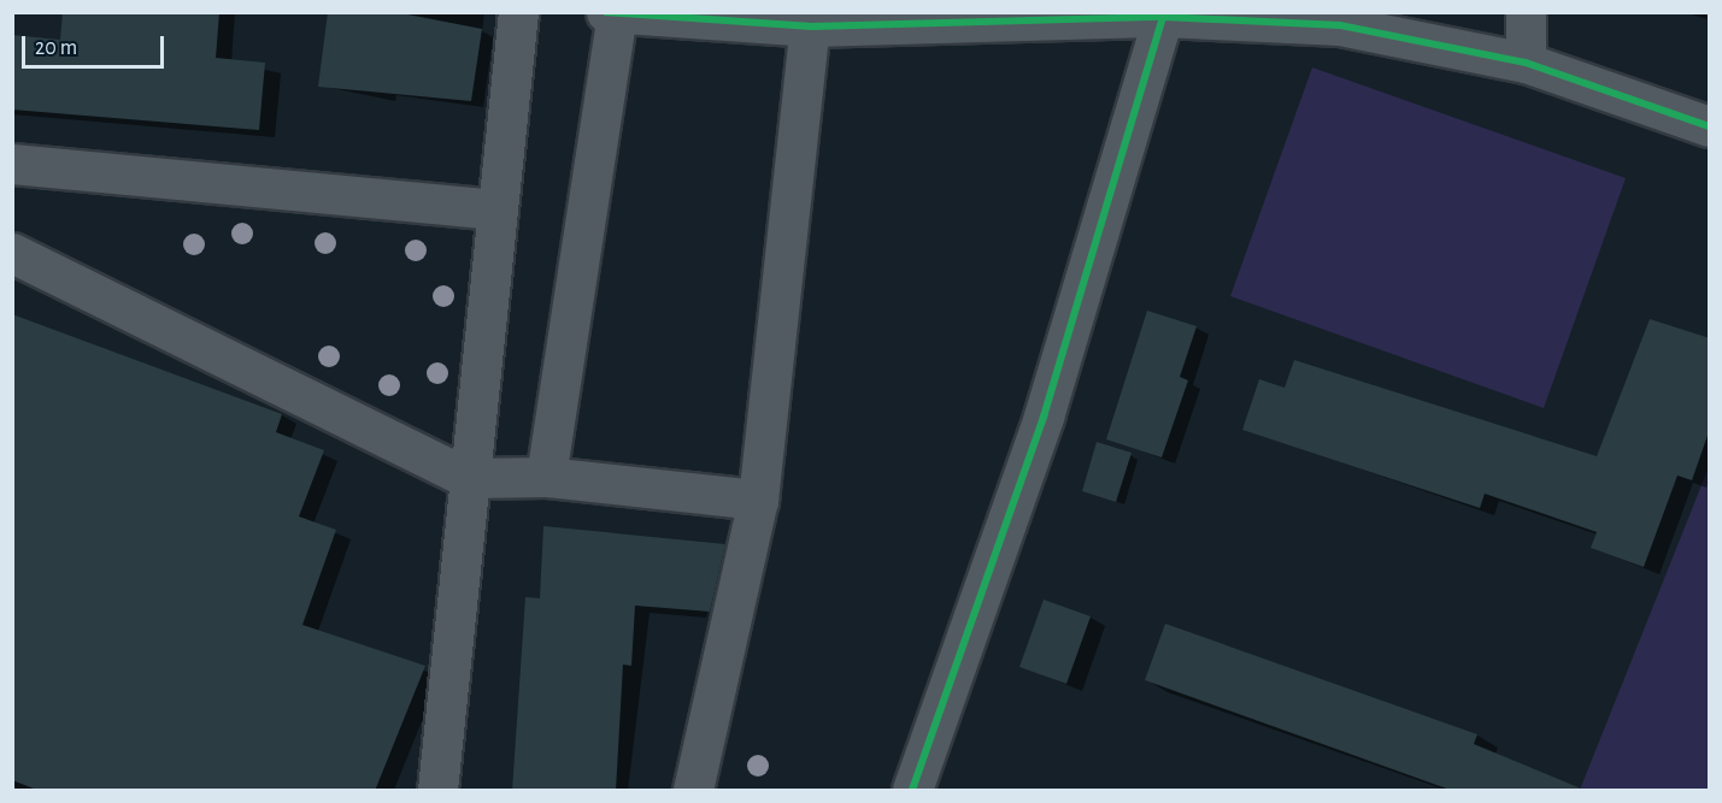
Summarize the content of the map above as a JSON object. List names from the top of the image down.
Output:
{
  "scale_bar": "20 m"
}
